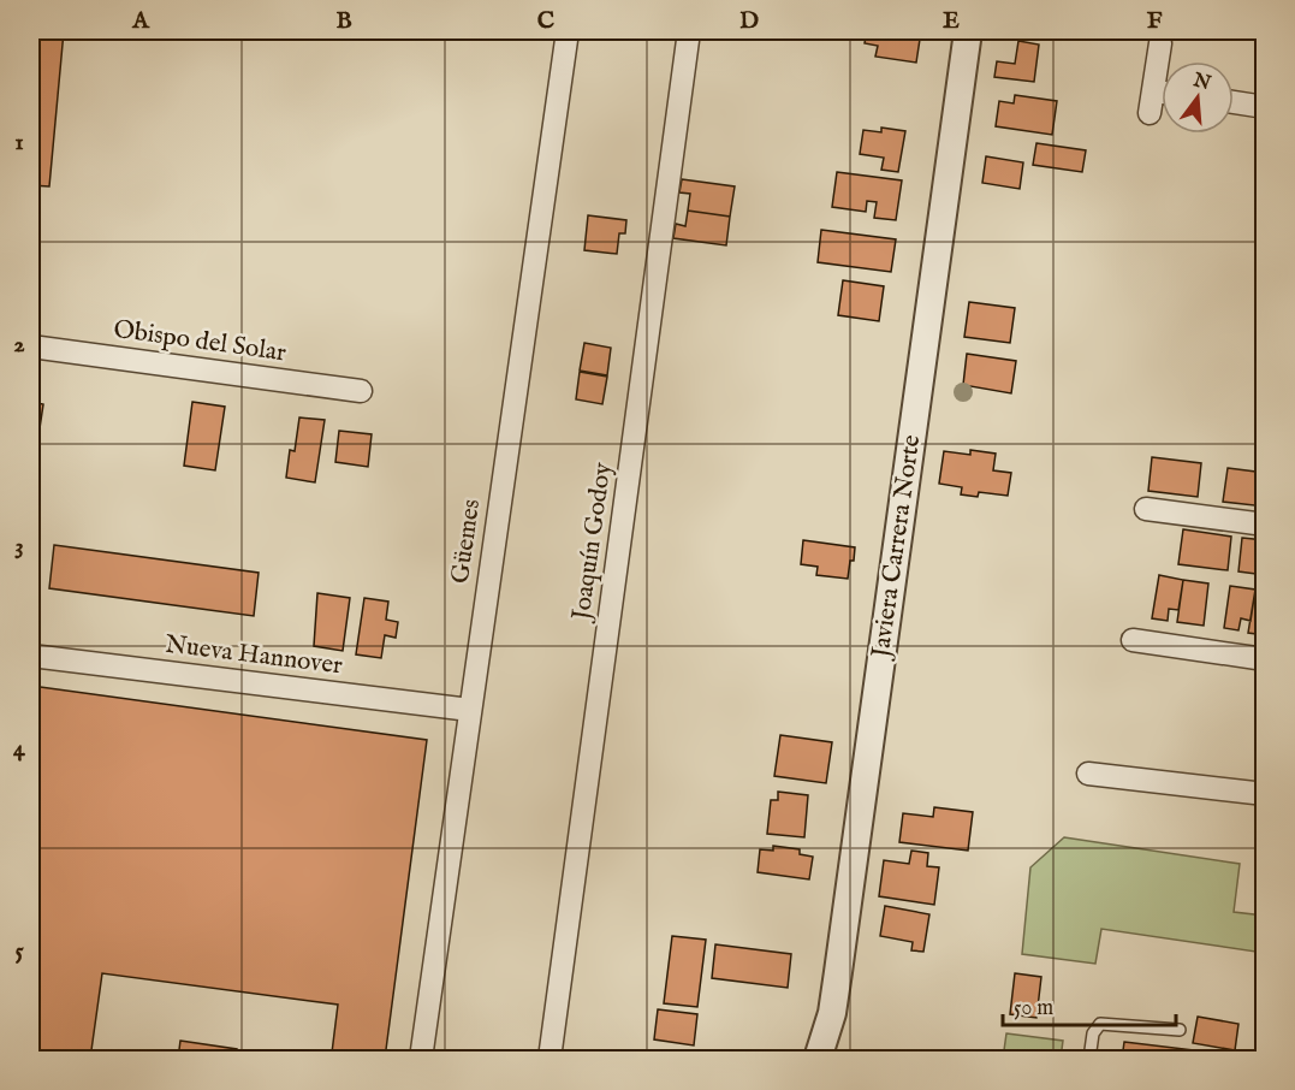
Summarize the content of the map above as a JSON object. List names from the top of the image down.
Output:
{
  "streets": {
    "street": [
      "Obispo del Solar",
      "Güemes",
      "Joaquín Godoy",
      "Javiera Carrera Norte",
      "Nueva Hannover"
    ]
  },
  "crossings": [
    ["Güemes", "Nueva Hannover"]
  ],
  "scale_bar": "50 m",
  "north": "top",
  "grid": {
    "columns": [
      "A",
      "B",
      "C",
      "D",
      "E",
      "F"
    ],
    "rows": [
      "1",
      "2",
      "3",
      "4",
      "5"
    ]
  }
}
